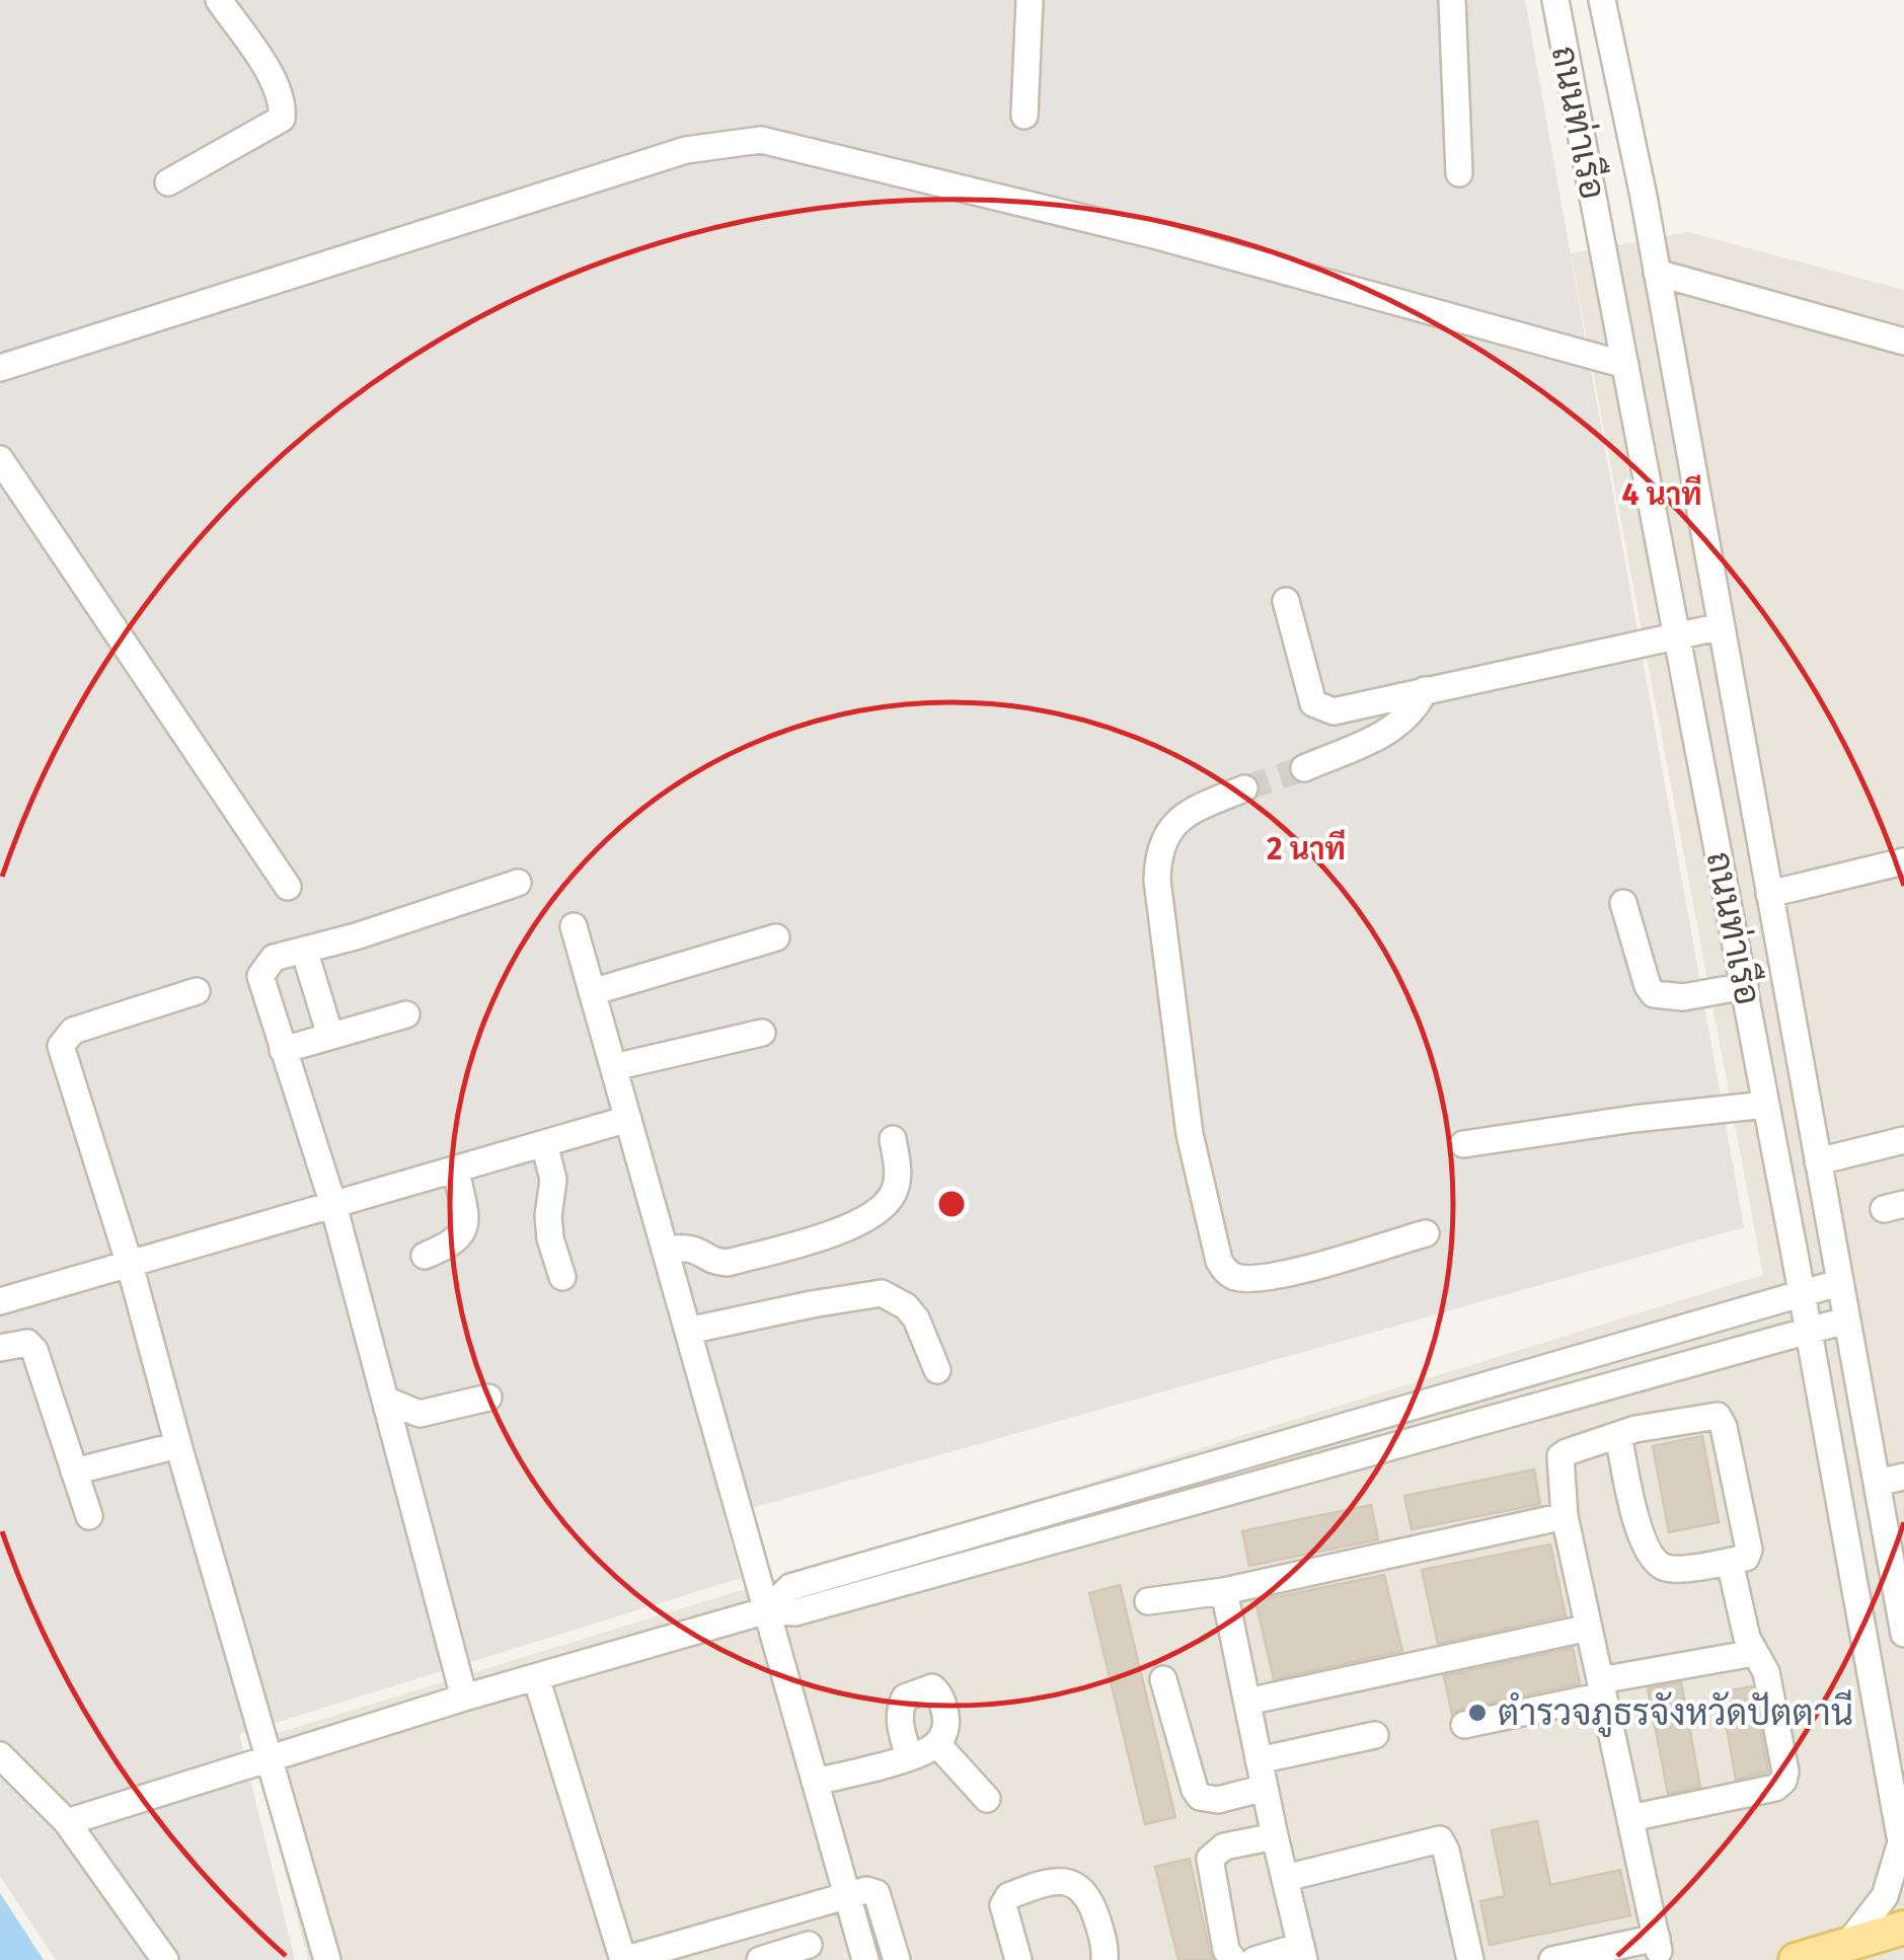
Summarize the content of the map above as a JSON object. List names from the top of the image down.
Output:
{
  "streets": {
    "street": ["ถนนท่าเรือ"]
  },
  "places": ["ตำรวจภูธรจังหวัดปัตตานี"],
  "rings": ["4 นาที", "2 นาที"]
}
